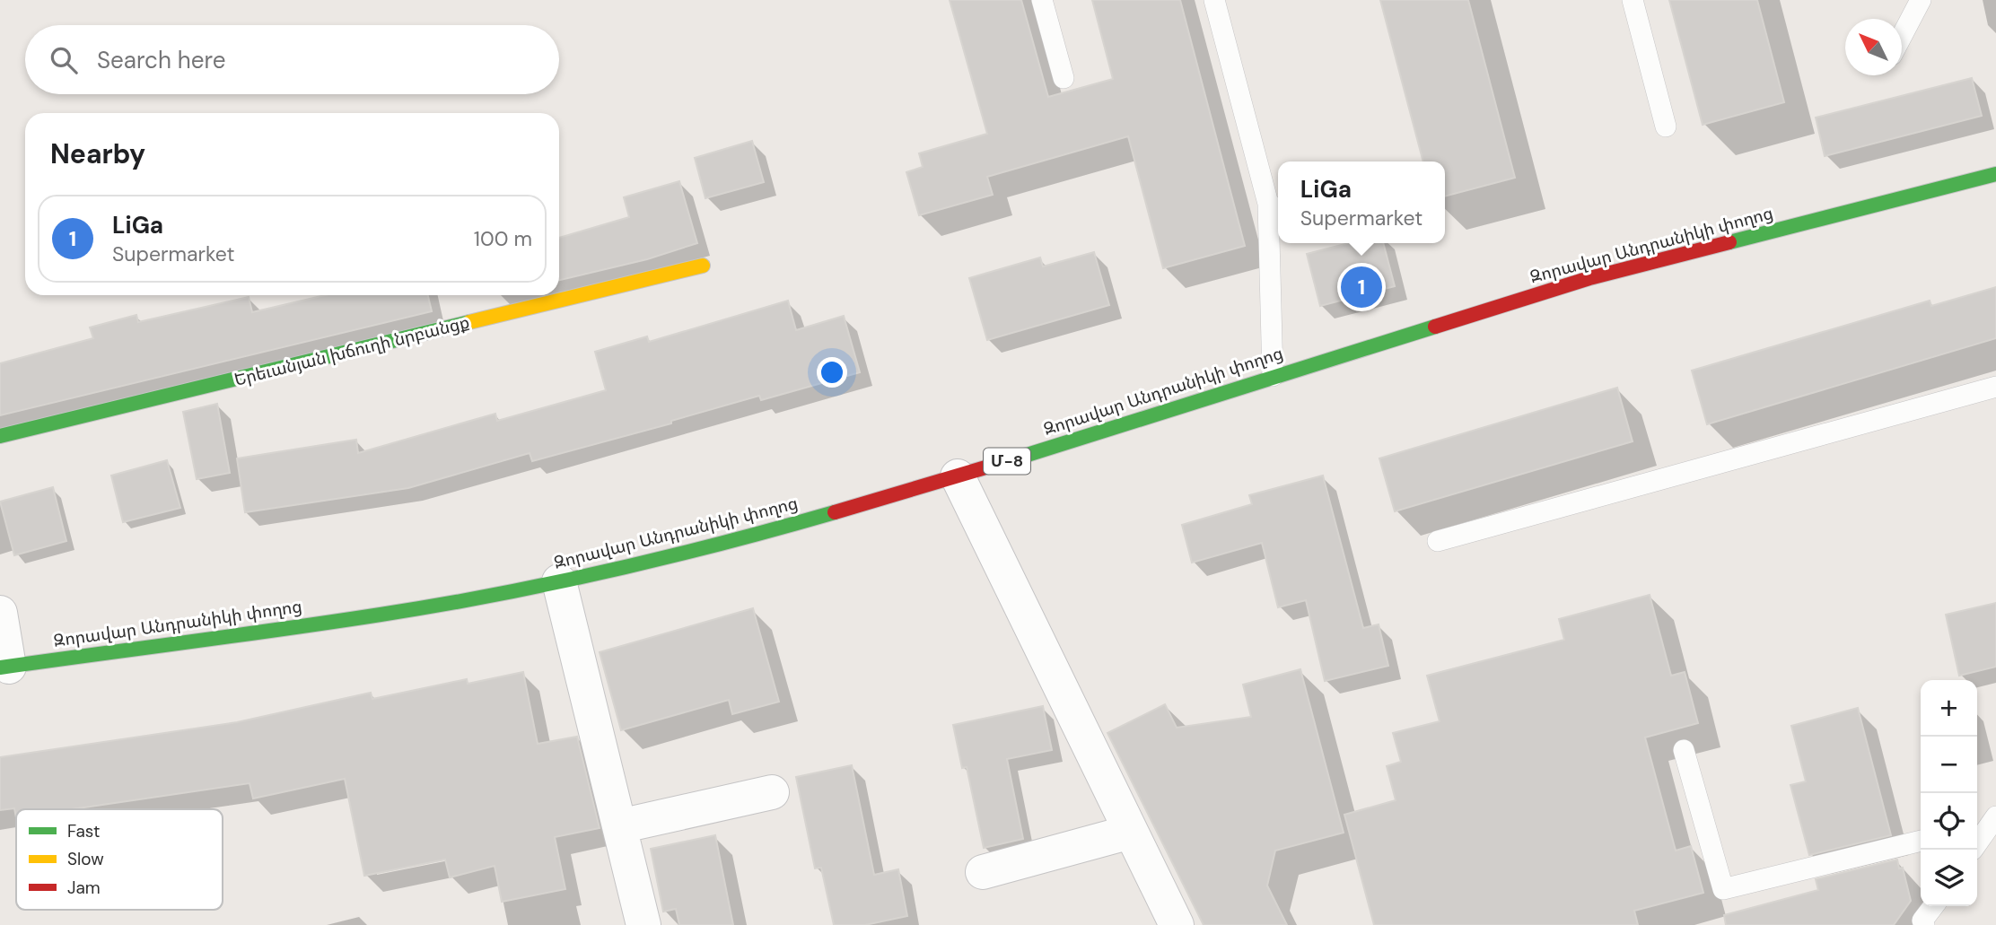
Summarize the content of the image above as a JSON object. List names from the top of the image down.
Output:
{
  "streets": {
    "main road": ["Զորավար Անդրանիկի փողոց", "Երեւանյան խճուղի նրբանցք", "Մ-8"]
  },
  "legend": ["Fast", "Slow", "Jam"],
  "north": "top left",
  "page": {
    "search": "Search here",
    "heading": "Nearby",
    "popup": ["LiGa", "Supermarket"],
    "list": [
      {
        "mark": "1",
        "name": "LiGa",
        "note": "Supermarket",
        "value": "100 m"
      }
    ],
    "pins": "1",
    "map_buttons": ["+", "−"]
  }
}
